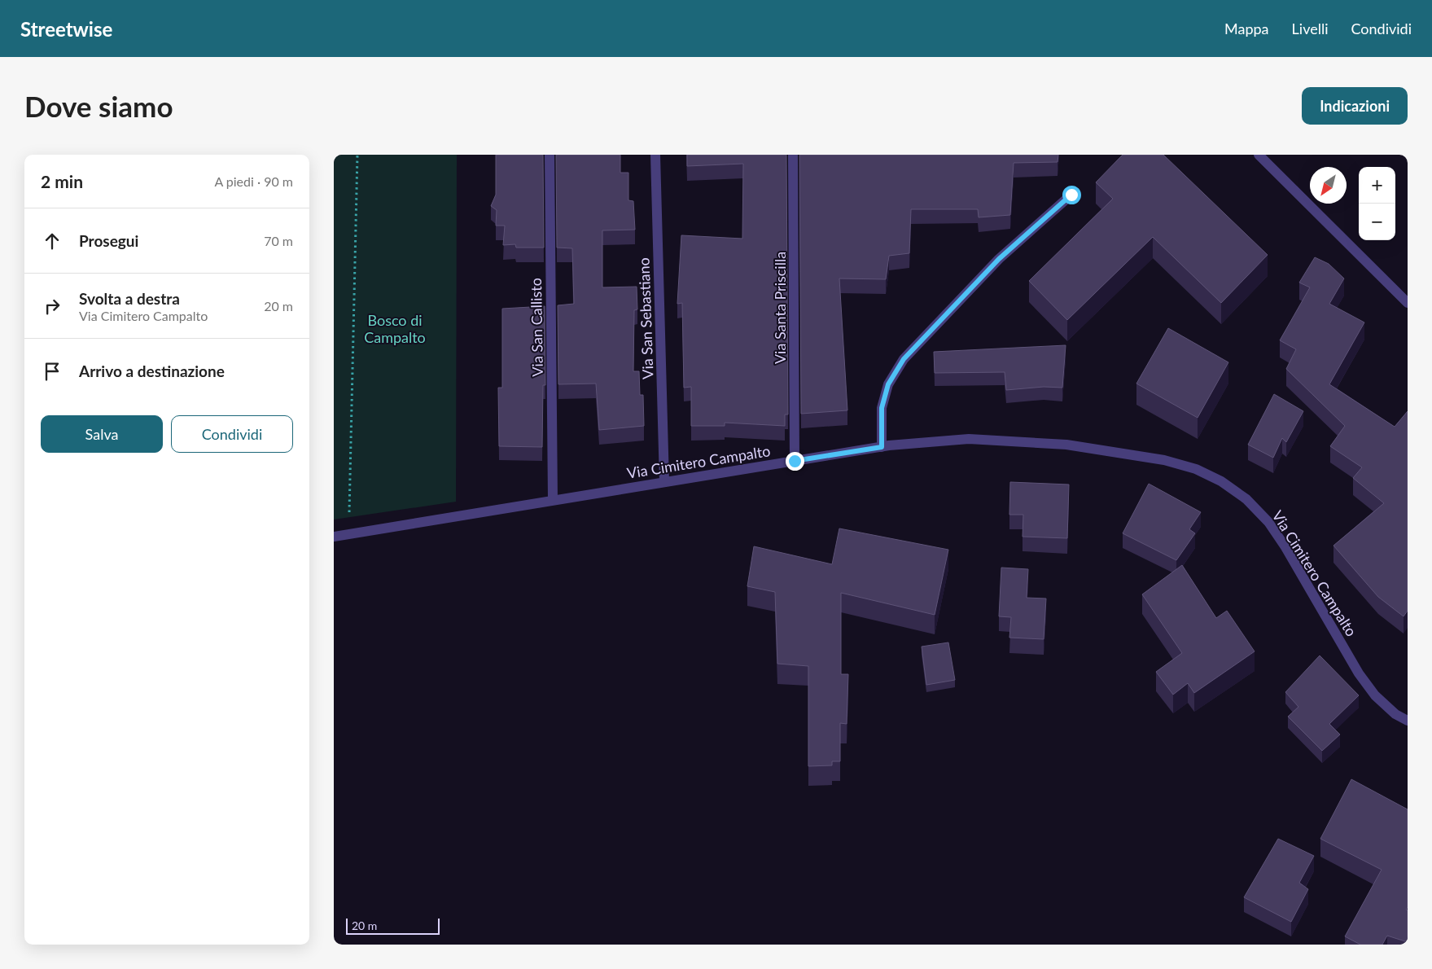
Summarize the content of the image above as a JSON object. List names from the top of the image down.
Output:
{
  "streets": {
    "street": [
      "Via Santa Priscilla",
      "Via San Sebastiano",
      "Via San Callisto",
      "Via Cimitero Campalto"
    ]
  },
  "crossings": [
    ["Via Santa Priscilla", "Via Cimitero Campalto"],
    ["Via San Sebastiano", "Via Cimitero Campalto"],
    ["Via San Callisto", "Via Cimitero Campalto"]
  ],
  "parks": ["Bosco di Campalto"],
  "scale_bar": "20 m",
  "north": "bottom left",
  "page": {
    "header": "Streetwise",
    "nav": ["Mappa", "Livelli", "Condividi"],
    "buttons": [
      "Indicazioni",
      ["Salva", "Condividi"]
    ],
    "title": "Dove siamo",
    "heading": ["2 min", "A piedi · 90 m"],
    "map_buttons": ["+", "−"],
    "list": [
      ["Prosegui", "70 m"],
      ["Svolta a destra", "Via Cimitero Campalto", "20 m"],
      "Arrivo a destinazione"
    ],
    "scale": "20 m"
  }
}
